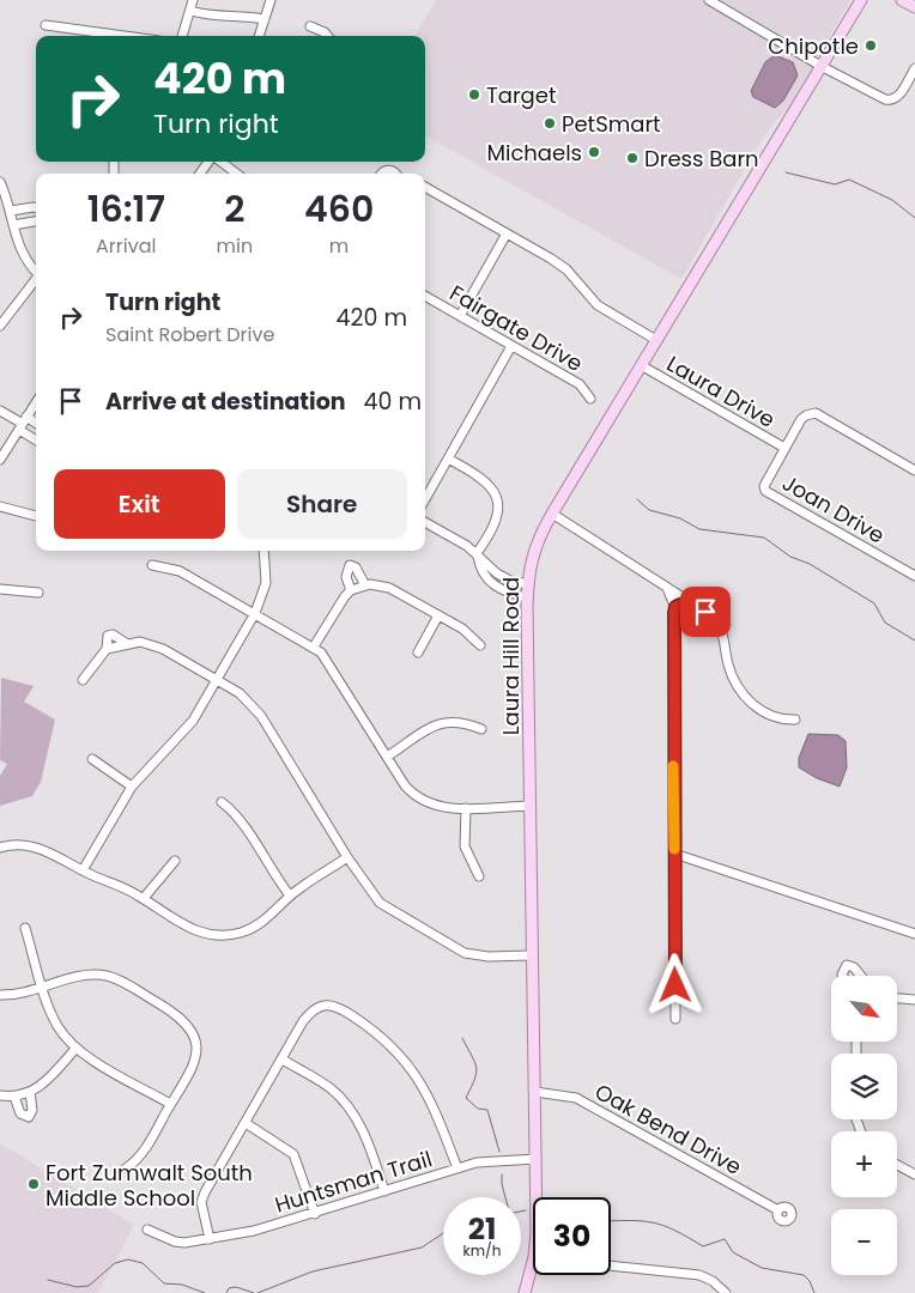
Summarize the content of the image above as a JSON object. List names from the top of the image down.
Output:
{
  "streets": {
    "main road": ["Laura Hill Road"],
    "street": [
      "Fairgate Drive",
      "Laura Drive",
      "Joan Drive",
      "Oak Bend Drive",
      "Huntsman Trail"
    ]
  },
  "crossings": [
    ["Laura Drive", "Joan Drive"],
    ["Laura Drive", "Laura Hill Road"],
    ["Laura Hill Road", "Oak Bend Drive"],
    ["Laura Hill Road", "Huntsman Trail"]
  ],
  "places": [
    "Chipotle",
    "Target",
    "PetSmart",
    "Michaels",
    "Dress Barn",
    "Fort Zumwalt South Middle School"
  ],
  "north": "bottom right",
  "page": {
    "turn": ["420 m", "Turn right"],
    "eta": [
      "16:17",
      "Arrival",
      "2",
      "min",
      "460",
      "m"
    ],
    "list": [
      {
        "name": "Turn right",
        "note": "Saint Robert Drive",
        "value": "420 m"
      },
      {
        "name": "Arrive at destination",
        "value": "40 m"
      }
    ],
    "buttons": ["Exit", "Share"],
    "map_buttons": ["+", "−"],
    "speed": "21 km/h",
    "limit": "30"
  }
}
